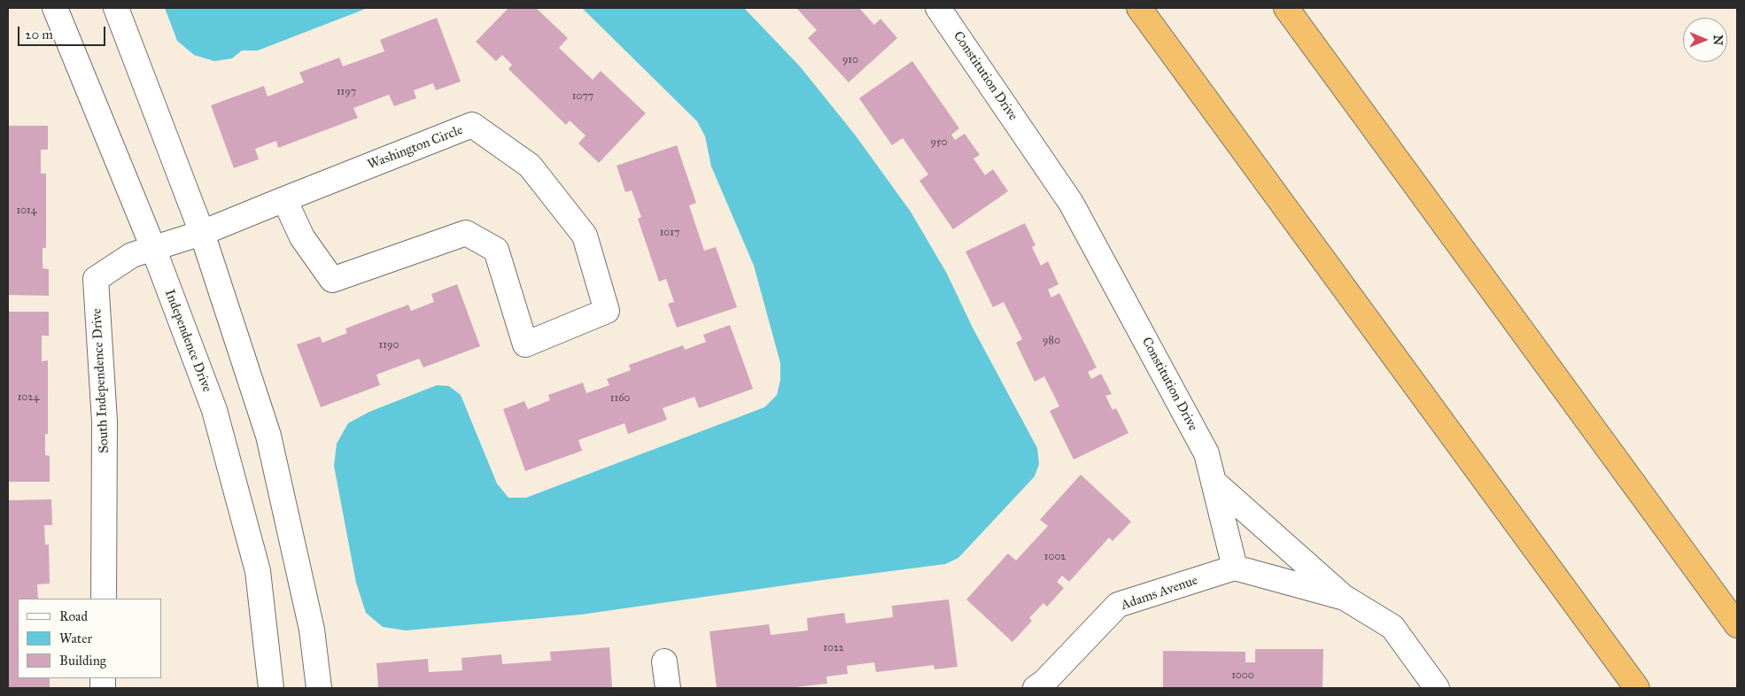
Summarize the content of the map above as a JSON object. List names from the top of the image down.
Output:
{
  "streets": {
    "street": [
      "Constitution Drive",
      "Washington Circle",
      "Independence Drive",
      "South Independence Drive",
      "Adams Avenue"
    ]
  },
  "crossings": [
    ["Constitution Drive", "Adams Avenue"],
    ["Washington Circle", "South Independence Drive"],
    ["Independence Drive", "South Independence Drive"]
  ],
  "house_numbers": [
    "910",
    "1197",
    "1077",
    "950",
    "1014",
    "1017",
    "980",
    "1190",
    "1024",
    "1160",
    "1002",
    "1022",
    "1000"
  ],
  "legend": ["Road", "Water", "Building"],
  "scale_bar": "20 m",
  "north": "right"
}
